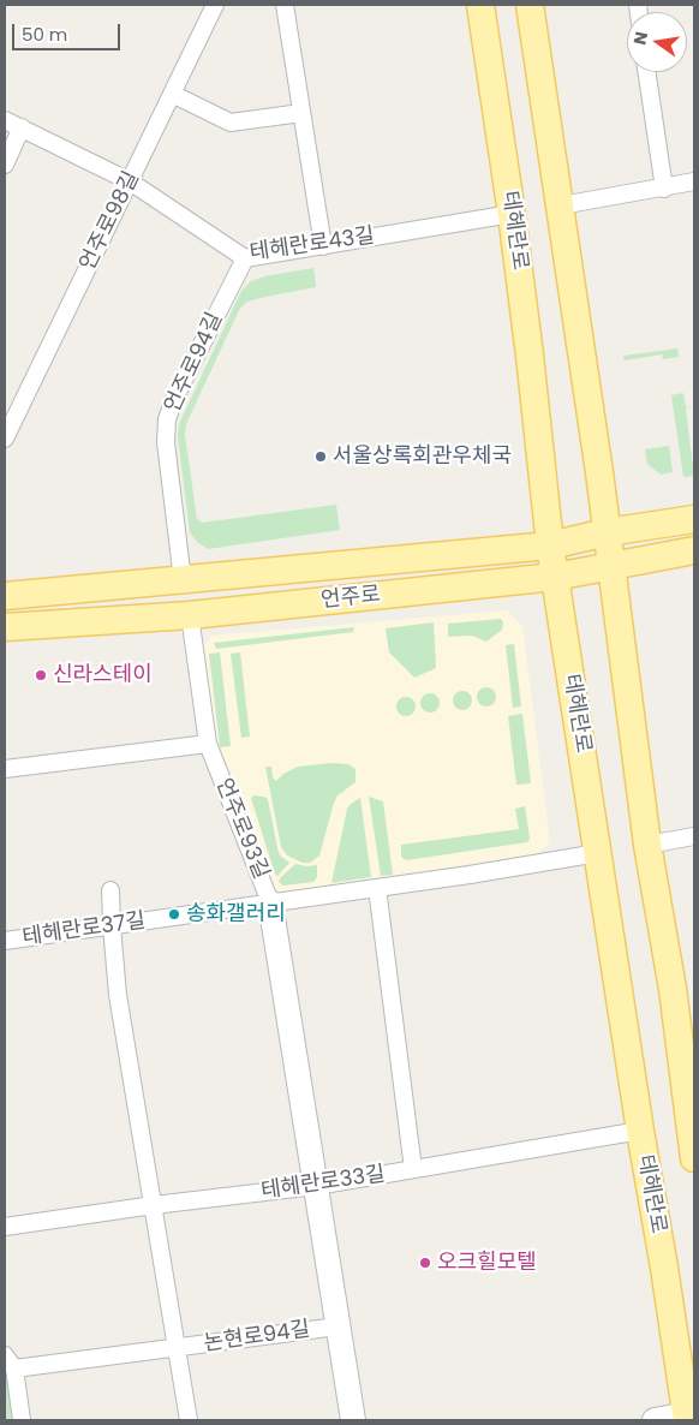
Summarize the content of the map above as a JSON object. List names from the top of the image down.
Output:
{
  "streets": {
    "main road": ["테헤란로", "언주로"],
    "street": [
      "언주로98길",
      "테헤란로43길",
      "언주로94길",
      "언주로93길",
      "테헤란로37길",
      "테헤란로33길",
      "논현로94길"
    ]
  },
  "crossings": [
    ["언주로98길", "테헤란로43길"],
    ["테헤란로", "테헤란로43길"],
    ["테헤란로", "언주로"],
    ["테헤란로", "테헤란로37길"],
    ["테헤란로", "테헤란로33길"],
    ["테헤란로43길", "언주로94길"],
    ["언주로94길", "언주로"],
    ["언주로", "언주로93길"],
    ["언주로93길", "테헤란로37길"],
    ["언주로93길", "테헤란로33길"],
    ["언주로93길", "논현로94길"],
    ["테헤란로33길", "논현로94길"]
  ],
  "places": [
    "서울상록회관우체국",
    "신라스테이",
    "송화갤러리",
    "오크힐모텔"
  ],
  "scale_bar": "50 m",
  "north": "left"
}
